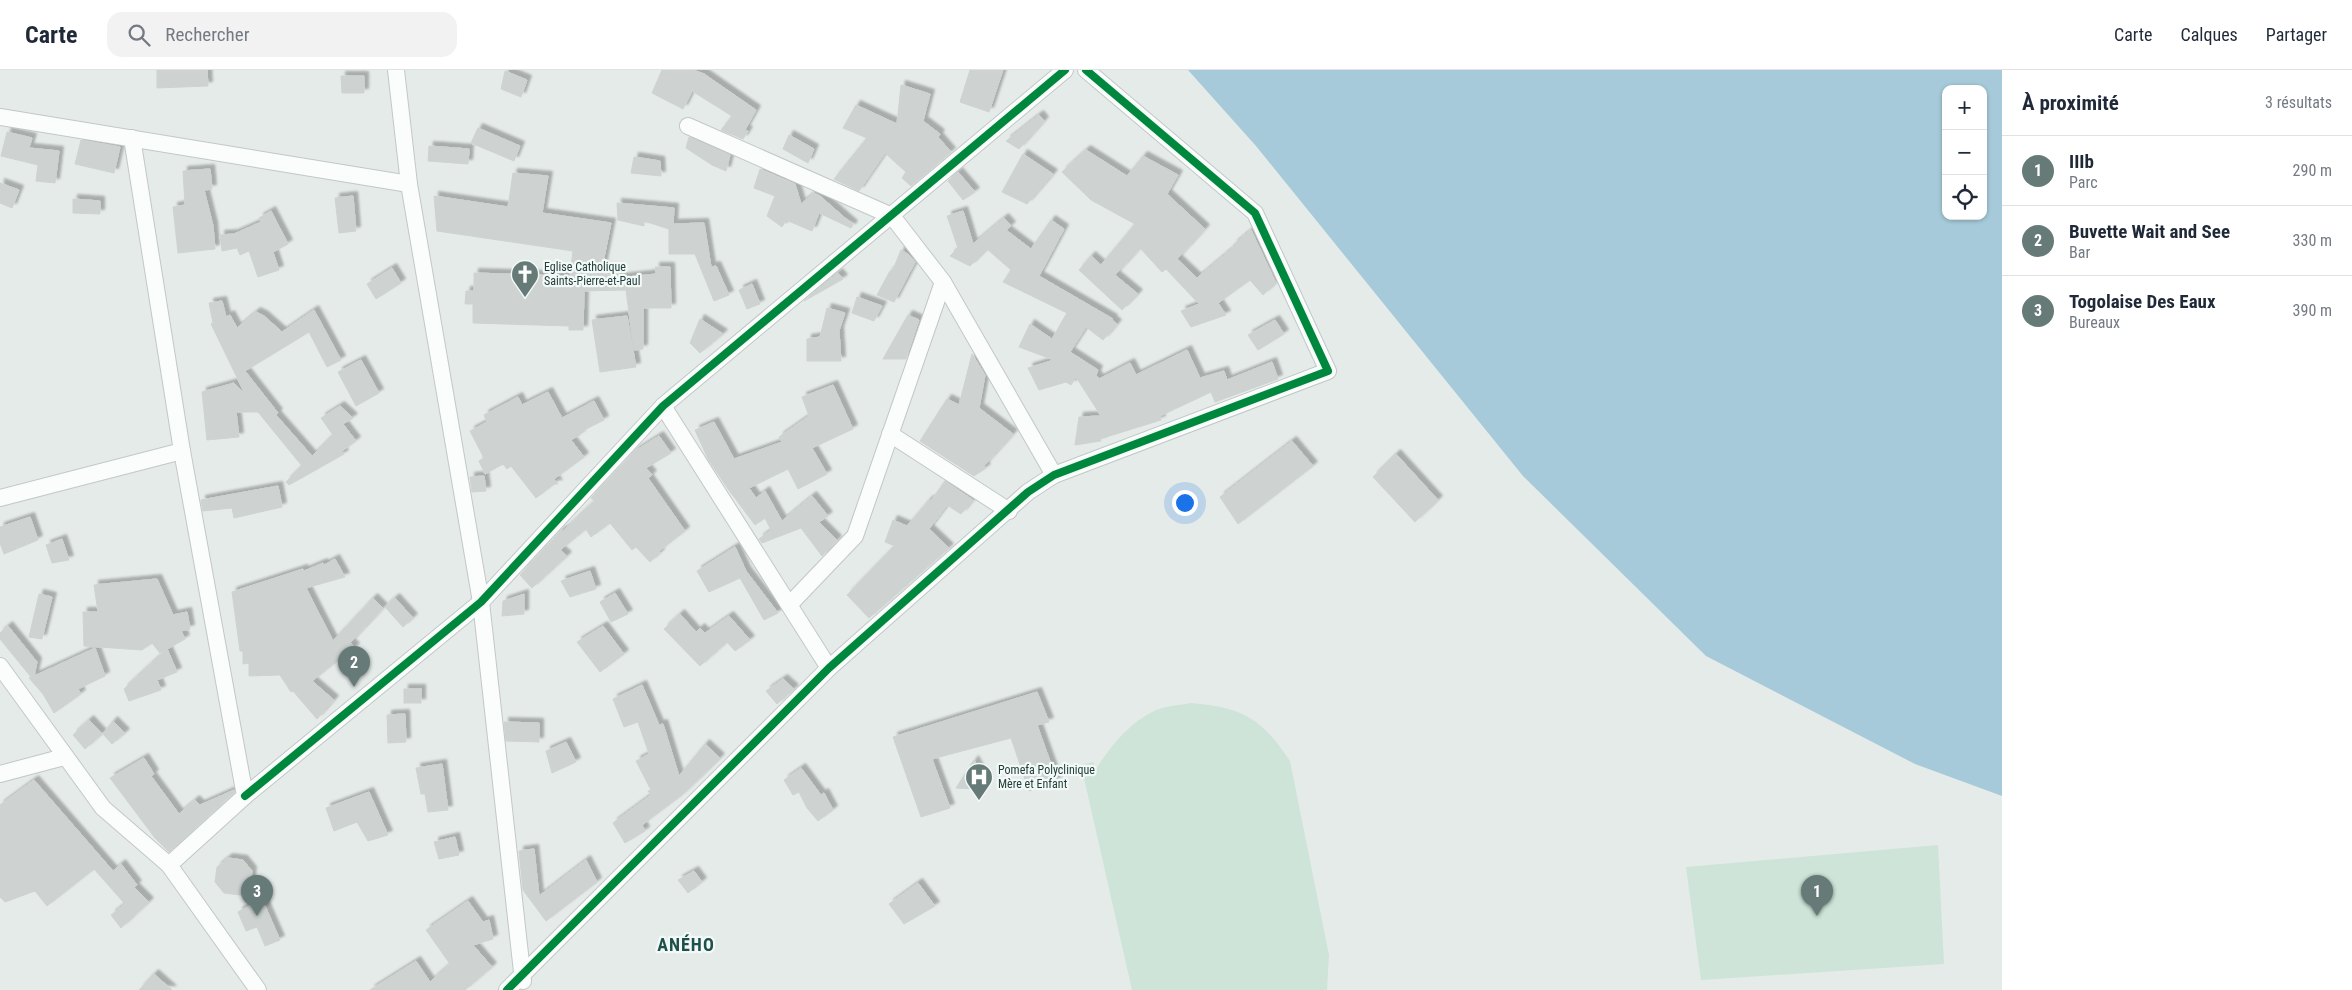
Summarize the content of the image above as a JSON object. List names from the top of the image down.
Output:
{
  "districts": ["ANÉHO"],
  "places": {
    "church": ["Eglise Catholique Saints-Pierre-et-Paul"],
    "hospital": ["Pomefa Polyclinique Mère et Enfant"]
  },
  "page": {
    "header": "Carte",
    "search": "Rechercher",
    "nav": ["Carte", "Calques", "Partager"],
    "heading": ["À proximité", "3 résultats"],
    "map_buttons": ["+", "−"],
    "list": [
      {
        "mark": "1",
        "name": "IIIb",
        "note": "Parc",
        "value": "290 m"
      },
      {
        "mark": "2",
        "name": "Buvette Wait and See",
        "note": "Bar",
        "value": "330 m"
      },
      {
        "mark": "3",
        "name": "Togolaise Des Eaux",
        "note": "Bureaux",
        "value": "390 m"
      }
    ],
    "pins": ["2", "1", "3"]
  }
}
